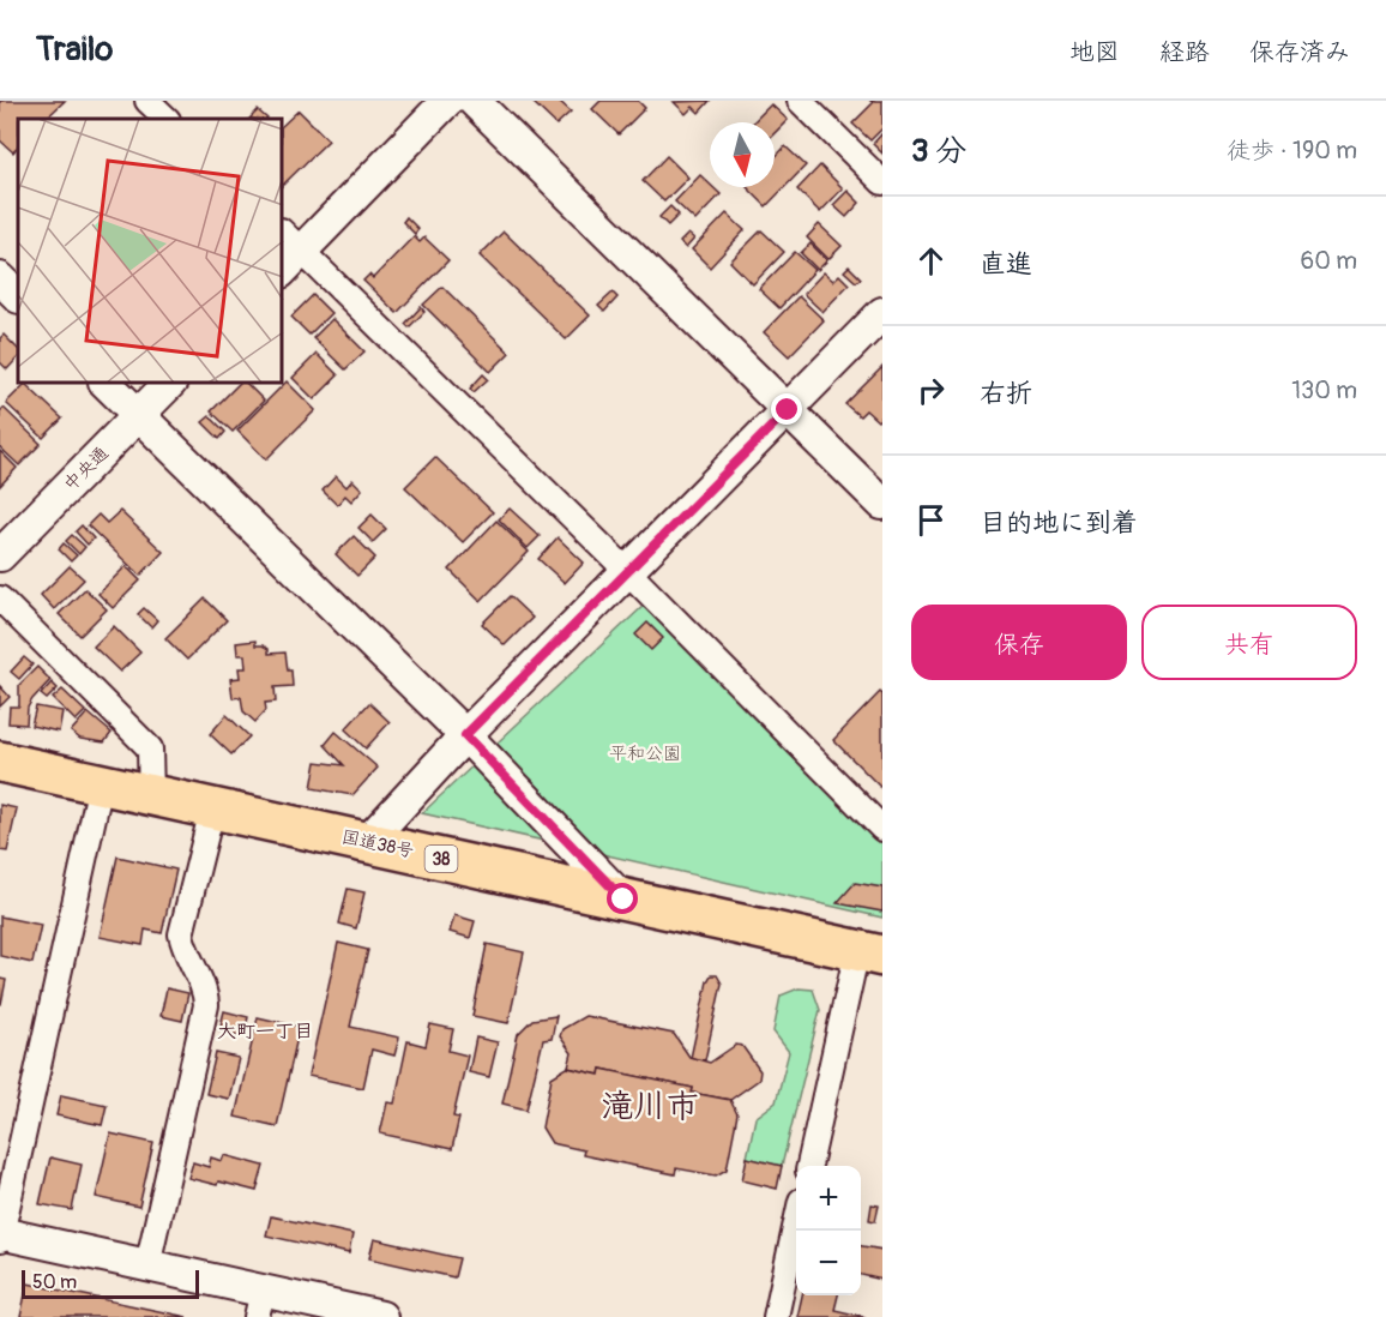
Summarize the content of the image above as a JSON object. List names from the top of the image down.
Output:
{
  "streets": {
    "highway": ["国道38号", "38"],
    "street": ["中央通"]
  },
  "districts": ["大町一丁目", "滝川市"],
  "parks": ["平和公園"],
  "scale_bar": "50 m",
  "north": "bottom",
  "page": {
    "header": "Trailo",
    "nav": ["地図", "経路", "保存済み"],
    "heading": ["3 分", "徒歩 · 190 m"],
    "list": [
      ["直進", "60 m"],
      ["右折", "130 m"],
      "目的地に到着"
    ],
    "buttons": ["保存", "共有"],
    "map_buttons": ["+", "−"],
    "scale": "50 m"
  }
}
